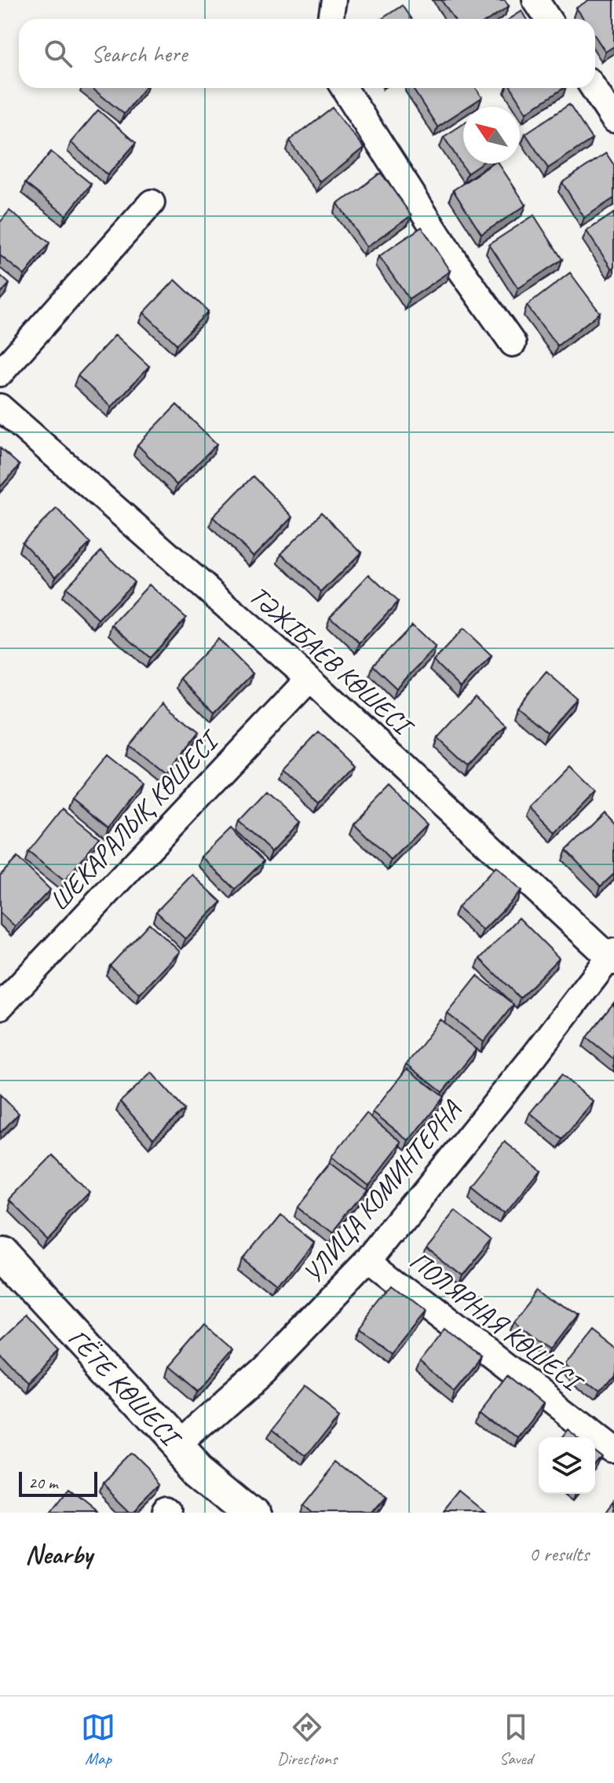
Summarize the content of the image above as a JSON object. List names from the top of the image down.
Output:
{
  "streets": {
    "street": [
      "ТӘЖІБАЕВ КӨШЕСІ",
      "ШЕКАРАЛЫҚ КӨШЕСІ",
      "УЛИЦА КОМИНТЕРНА",
      "ПОЛЯРНАЯ КӨШЕСІ",
      "ГЁТЕ КӨШЕСІ"
    ]
  },
  "crossings": [
    ["ТӘЖІБАЕВ КӨШЕСІ", "ШЕКАРАЛЫҚ КӨШЕСІ"],
    ["ТӘЖІБАЕВ КӨШЕСІ", "УЛИЦА КОМИНТЕРНА"],
    ["УЛИЦА КОМИНТЕРНА", "ПОЛЯРНАЯ КӨШЕСІ"],
    ["УЛИЦА КОМИНТЕРНА", "ГЁТЕ КӨШЕСІ"]
  ],
  "scale_bar": "20 m",
  "north": "top left",
  "page": {
    "search": "Search here",
    "scale": "20 m",
    "heading": ["Nearby", "0 results"],
    "nav": ["Map", "Directions", "Saved"]
  }
}
